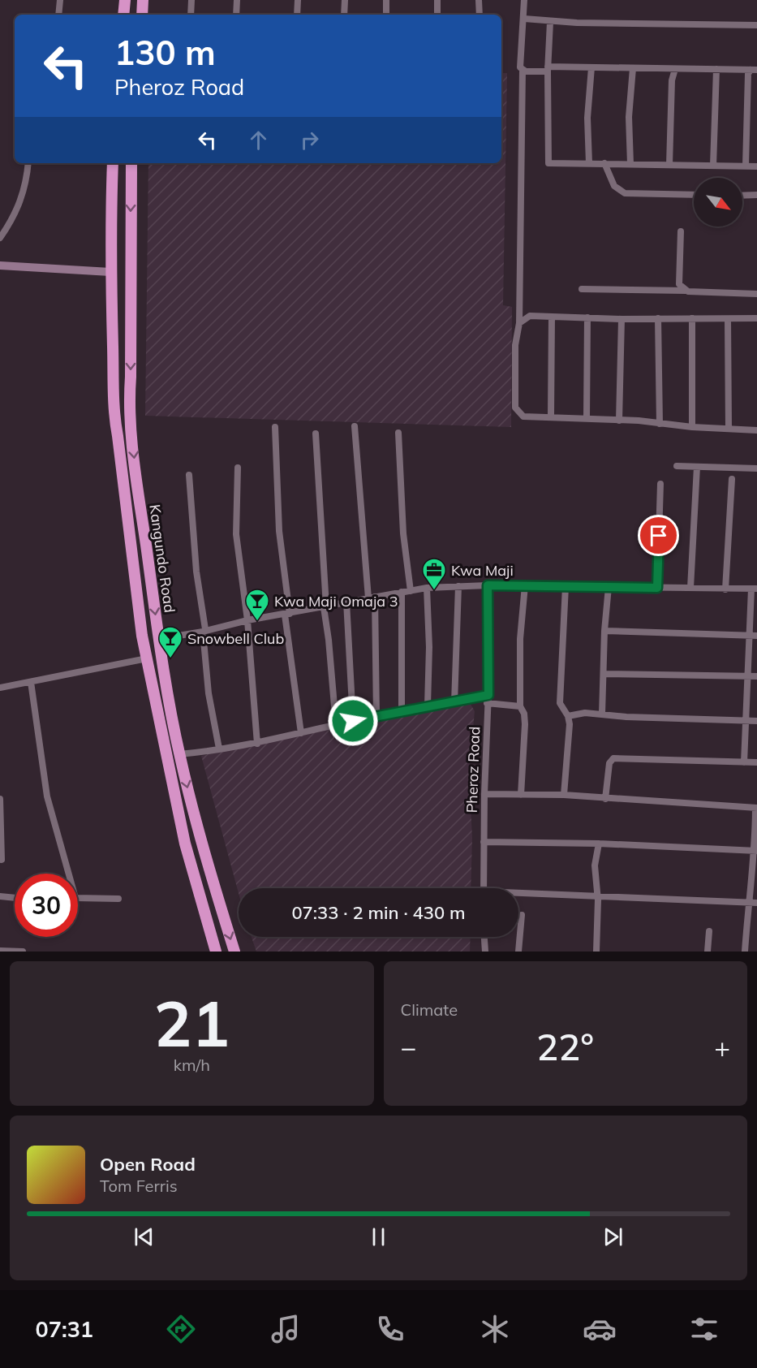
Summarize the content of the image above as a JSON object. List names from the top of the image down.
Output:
{
  "streets": {
    "highway": ["Kangundo Road"],
    "street": ["Pheroz Road"]
  },
  "places": {
    "office": ["Kwa Maji"],
    "bar": ["Kwa Maji Omaja 3", "Snowbell Club"]
  },
  "north": "bottom right",
  "page": {
    "turn": ["130 m", "Pheroz Road"],
    "limit": "30",
    "trip": "07:33 · 2 min · 430 m",
    "tile": [
      ["21", "km/h"],
      "Climate"
    ],
    "heat": ["−", "22°", "+"],
    "song": ["Open Road", "Tom Ferris"],
    "tabs": "07:31"
  }
}
